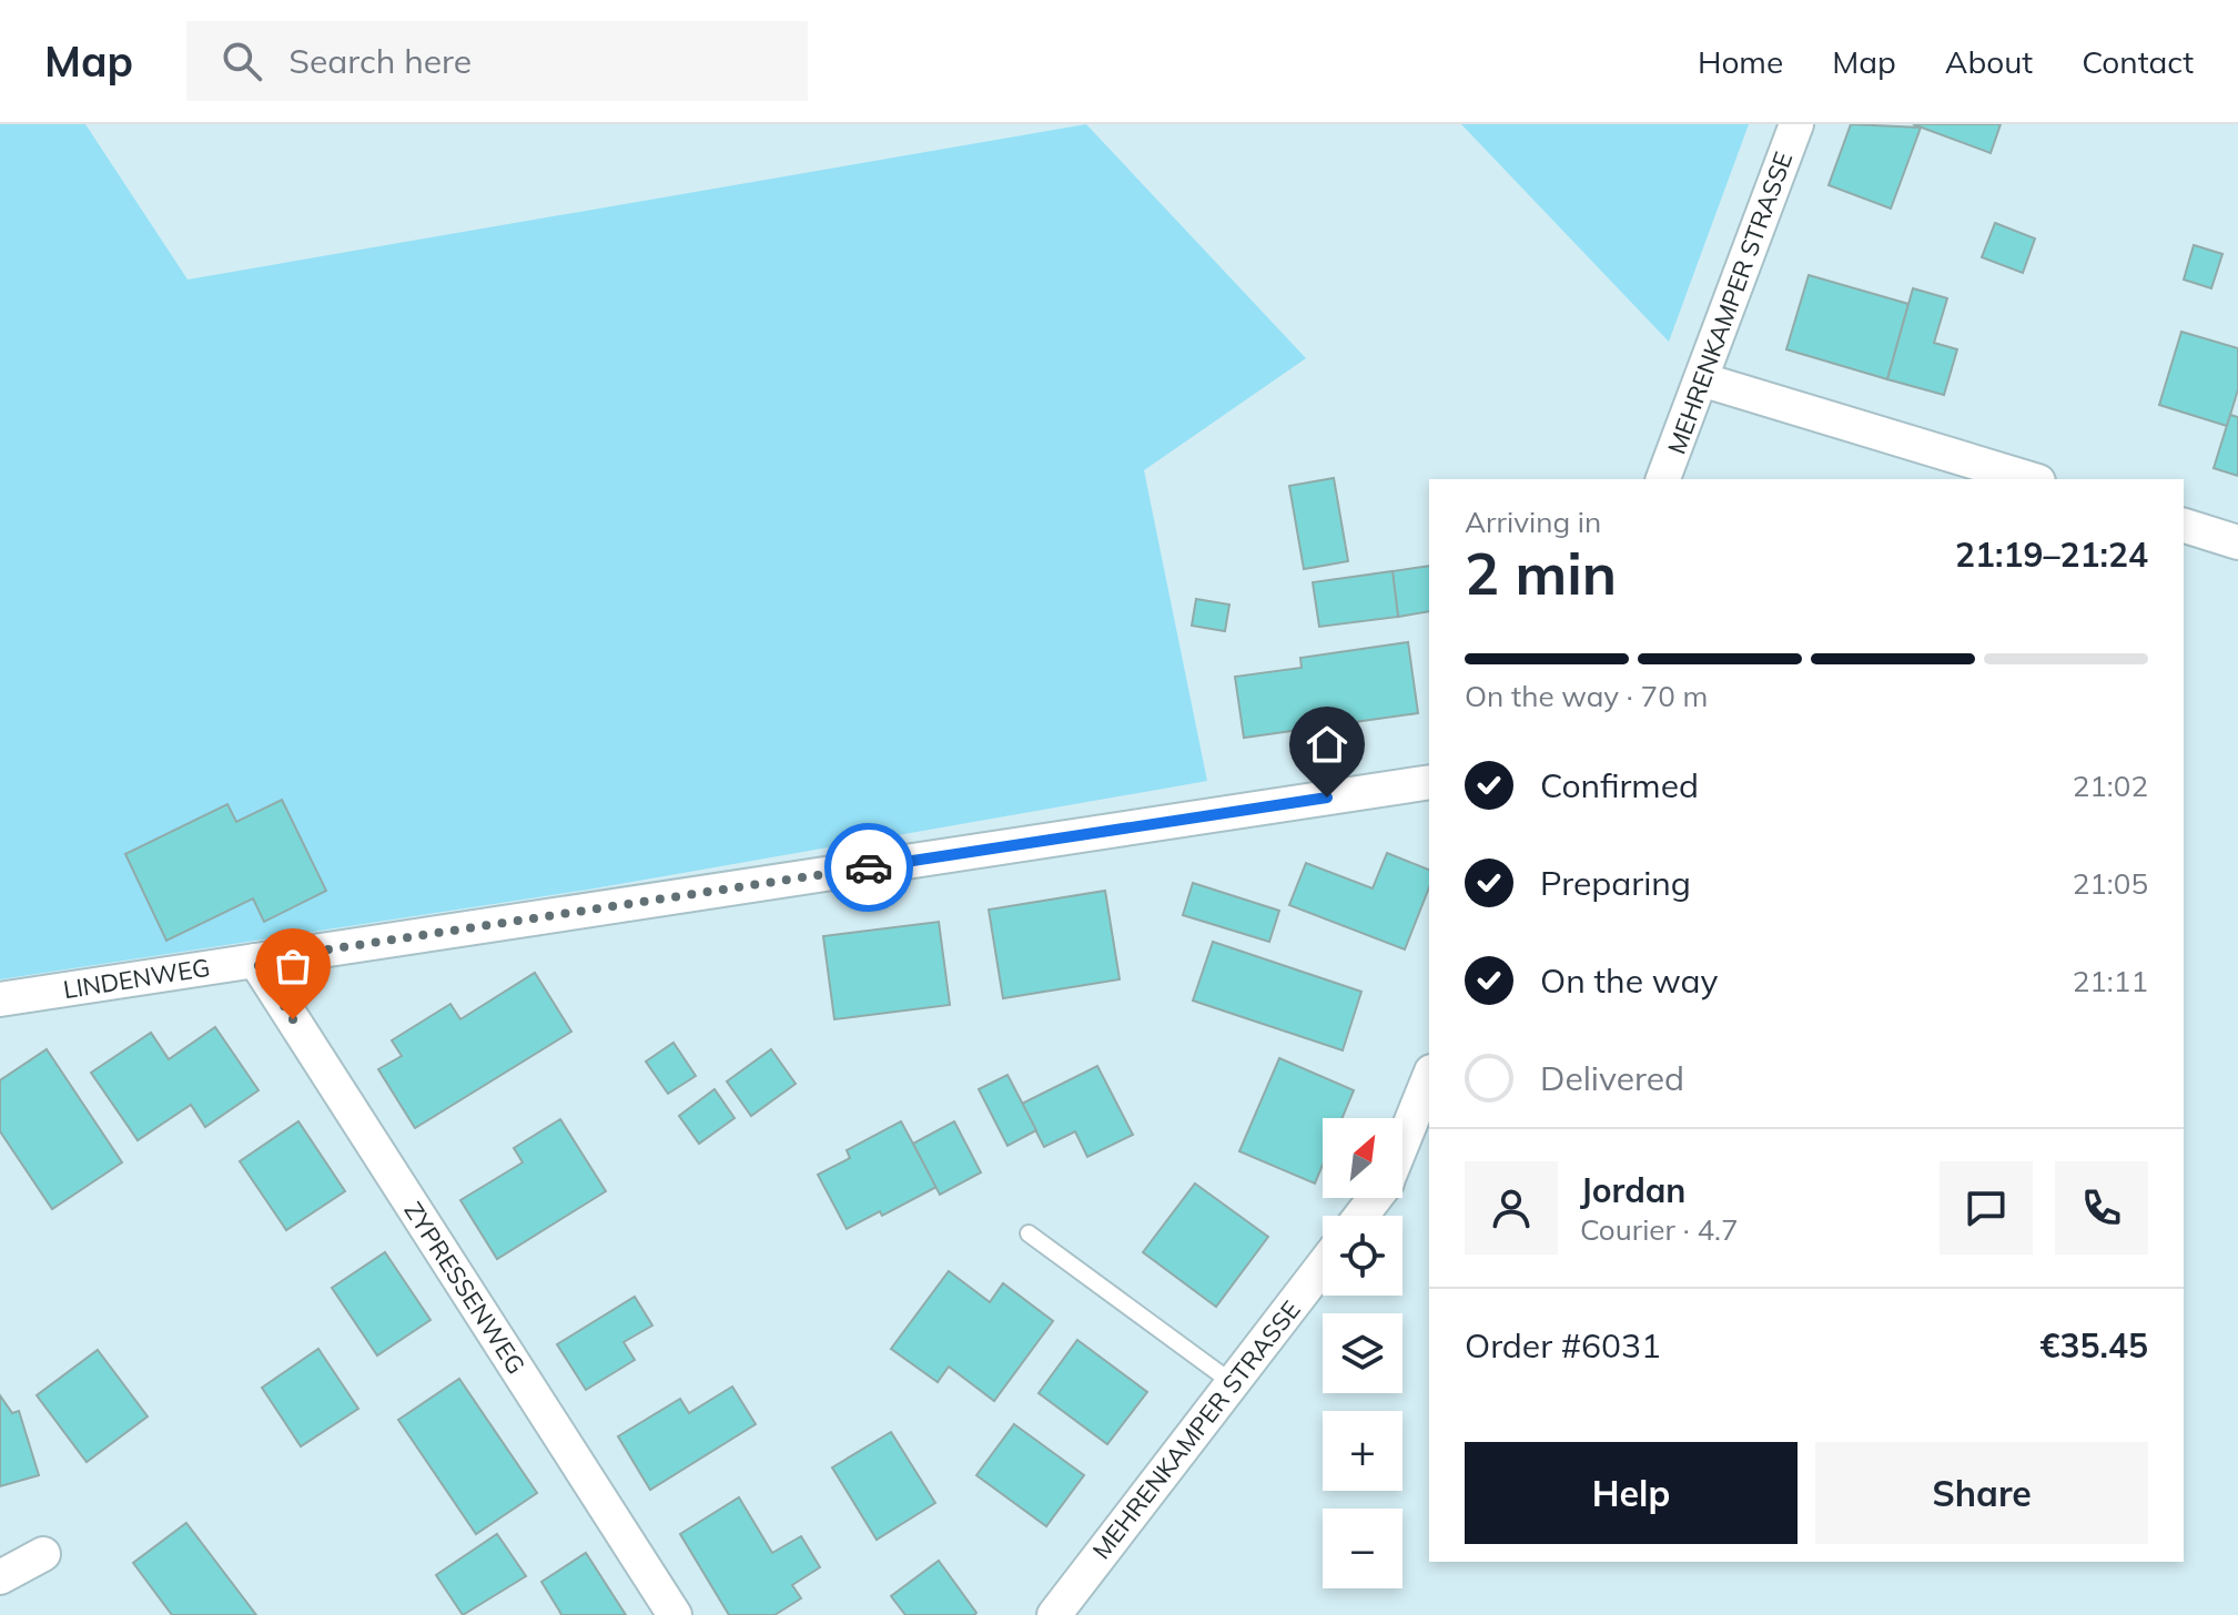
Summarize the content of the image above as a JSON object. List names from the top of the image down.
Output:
{
  "streets": {
    "street": ["MEHRENKAMPER STRASSE", "LINDENWEG", "ZYPRESSENWEG"]
  },
  "crossings": [
    ["LINDENWEG", "ZYPRESSENWEG"]
  ],
  "north": "top right",
  "page": {
    "header": "Map",
    "search": "Search here",
    "nav": [
      "Home",
      "Map",
      "About",
      "Contact"
    ],
    "heading": ["2 min", "Arriving in", "21:19–21:24"],
    "panel": [
      "Jordan",
      "Courier · 4.7",
      "Order #6031",
      "€35.45"
    ],
    "bar": "On the way · 70 m",
    "list": [
      ["Confirmed", "21:02"],
      ["Preparing", "21:05"],
      ["On the way", "21:11"],
      "Delivered"
    ],
    "map_buttons": ["+", "−"],
    "buttons": ["Help", "Share"]
  }
}
